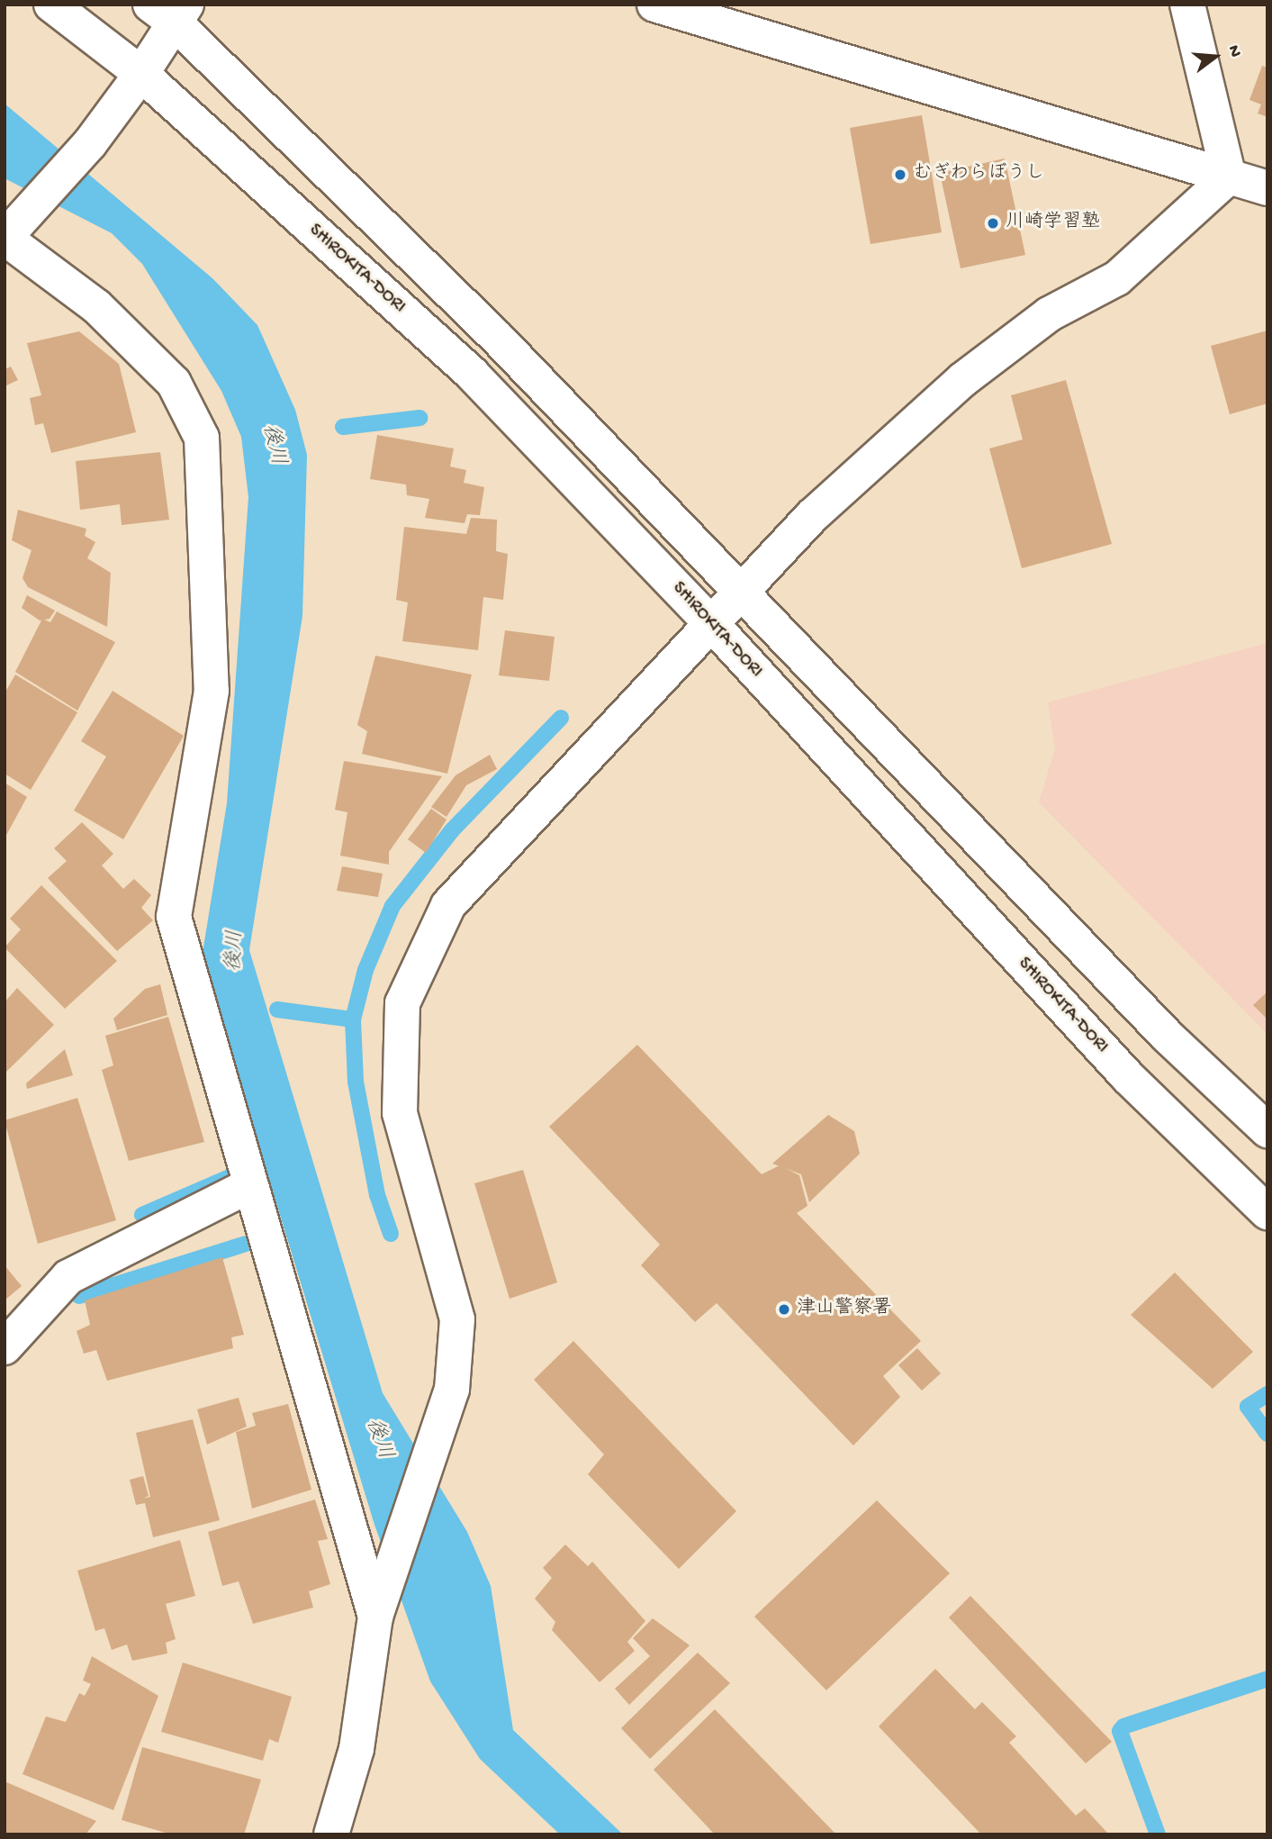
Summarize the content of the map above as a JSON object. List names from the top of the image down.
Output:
{
  "streets": {
    "street": ["SHIROKITA-DORI"]
  },
  "water": ["後川"],
  "places": ["むぎわらぼうし", "川崎学習塾", "津山警察署"],
  "north": "right"
}
